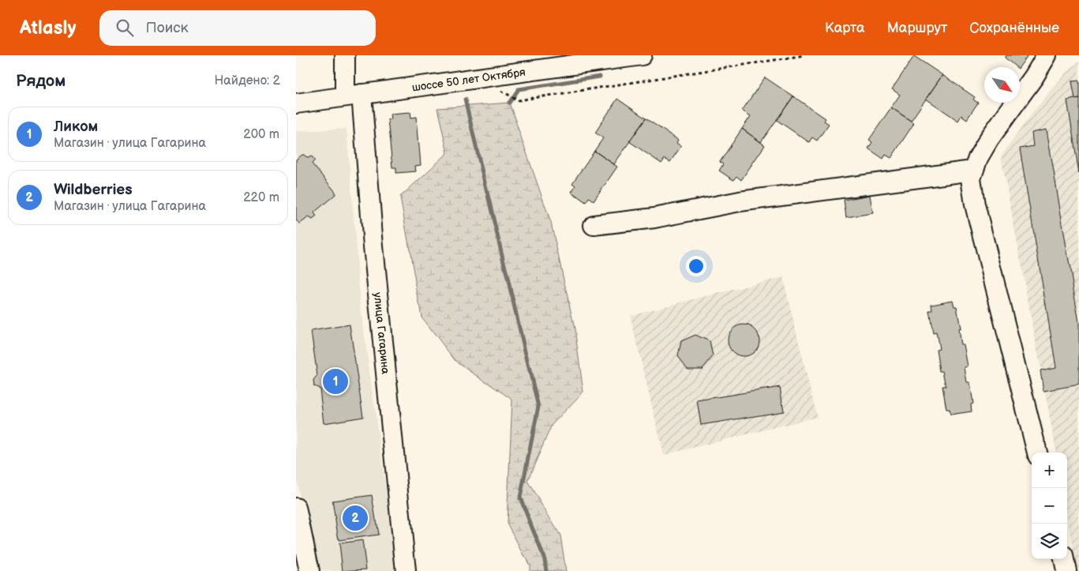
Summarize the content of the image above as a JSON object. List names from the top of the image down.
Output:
{
  "streets": {
    "street": ["шоссе 50 лет Октября", "улица Гагарина"]
  },
  "crossings": [
    ["шоссе 50 лет Октября", "улица Гагарина"]
  ],
  "north": "bottom right",
  "page": {
    "header": "Atlasly",
    "search": "Поиск",
    "nav": ["Карта", "Маршрут", "Сохранённые"],
    "heading": ["Рядом", "Найдено: 2"],
    "list": [
      {
        "mark": "1",
        "name": "Ликом",
        "note": "Магазин · улица Гагарина",
        "value": "200 m"
      },
      {
        "mark": "2",
        "name": "Wildberries",
        "note": "Магазин · улица Гагарина",
        "value": "220 m"
      }
    ],
    "pins": ["1", "2"],
    "map_buttons": ["+", "−"]
  }
}
